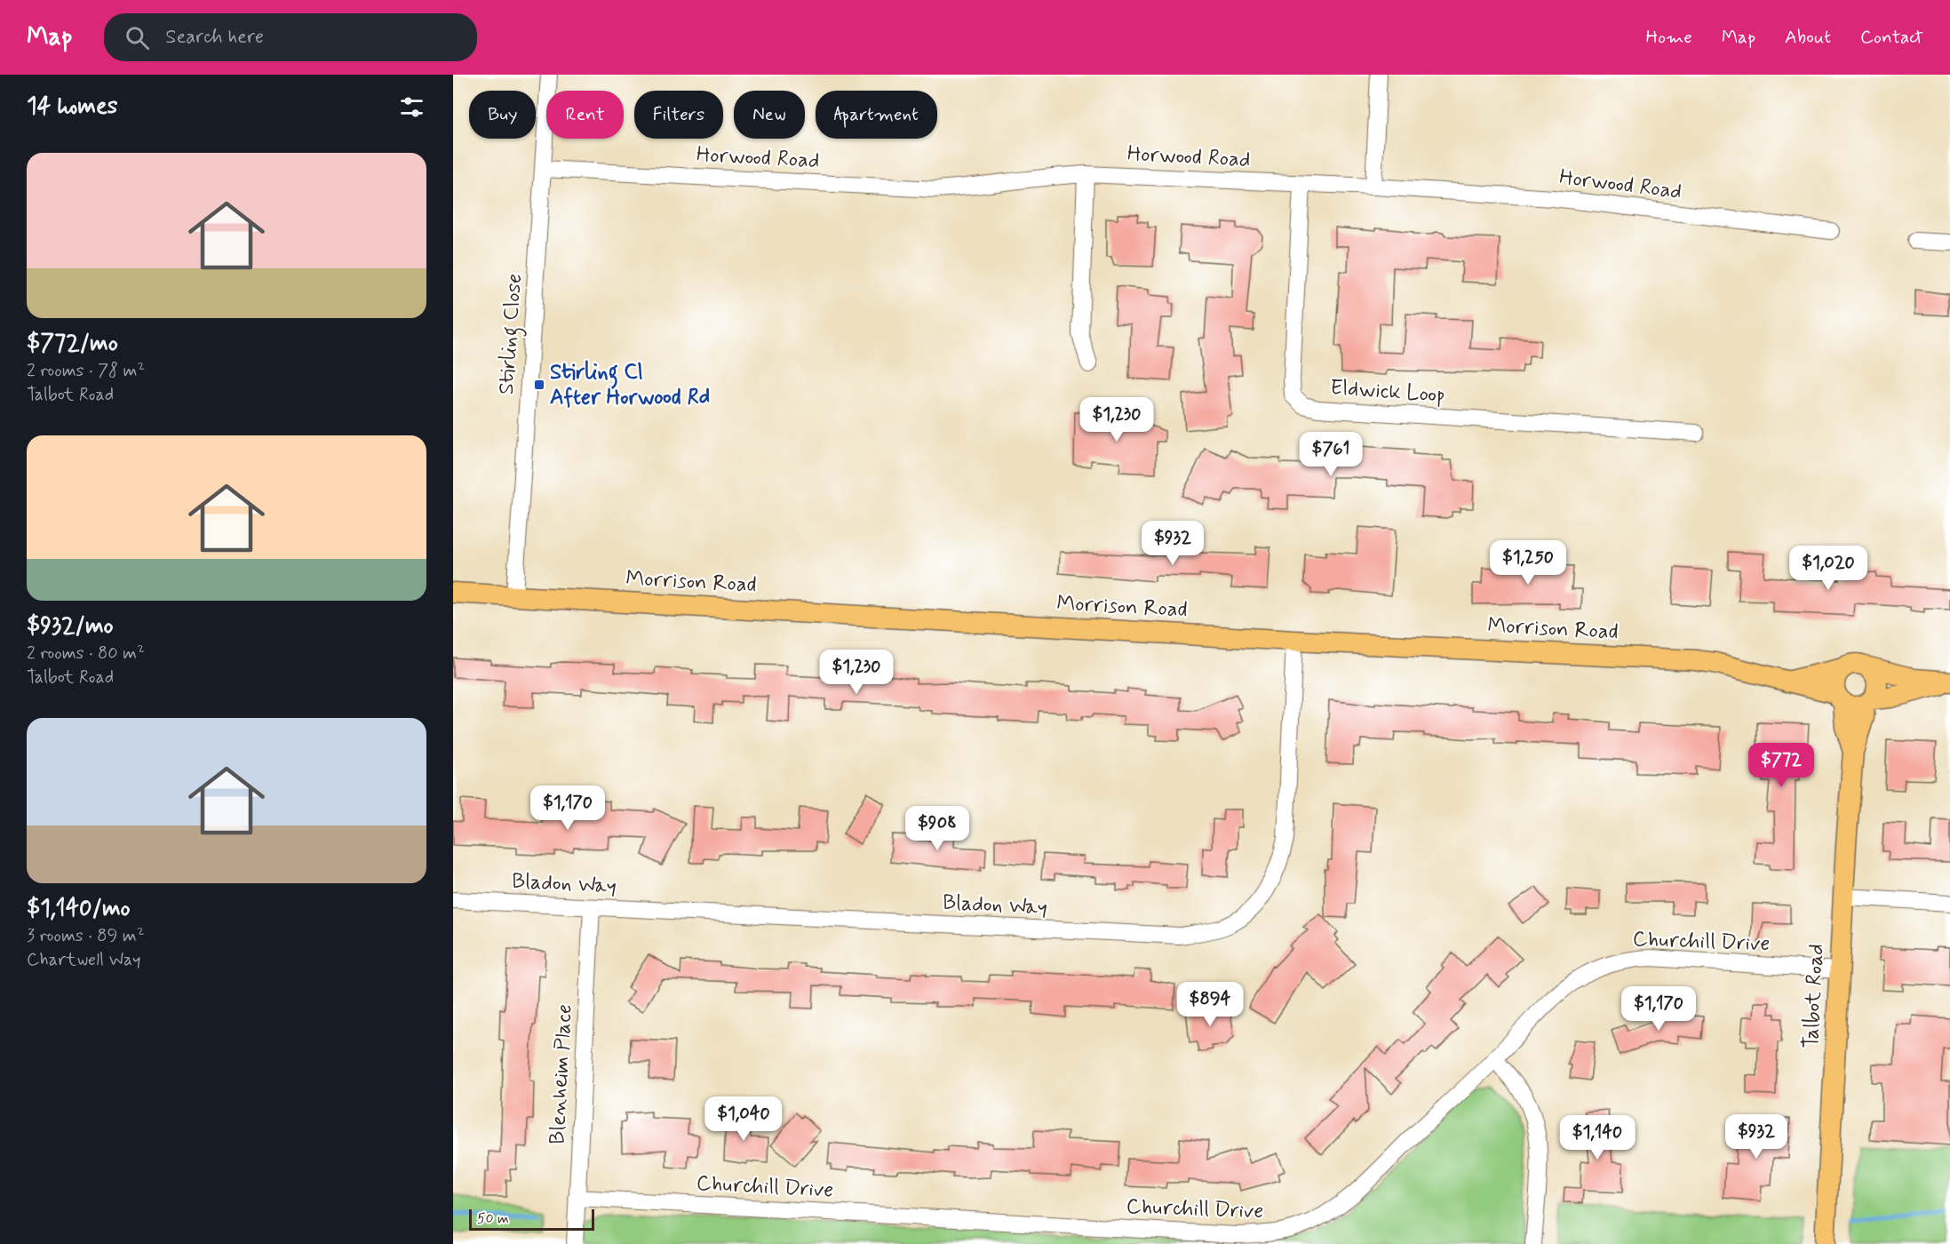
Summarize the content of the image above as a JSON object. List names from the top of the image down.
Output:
{
  "streets": {
    "main road": ["Morrison Road", "Talbot Road"],
    "street": [
      "Horwood Road",
      "Stirling Close",
      "Eldwick Loop",
      "Bladon Way",
      "Churchill Drive",
      "Blenheim Place"
    ]
  },
  "crossings": [
    ["Horwood Road", "Stirling Close"],
    ["Horwood Road", "Eldwick Loop"],
    ["Stirling Close", "Morrison Road"],
    ["Morrison Road", "Bladon Way"],
    ["Morrison Road", "Talbot Road"],
    ["Bladon Way", "Blenheim Place"],
    ["Churchill Drive", "Talbot Road"],
    ["Churchill Drive", "Blenheim Place"]
  ],
  "places": {
    "transit": ["Stirling Cl After Horwood Rd"]
  },
  "scale_bar": "50 m",
  "page": {
    "header": "Map",
    "search": "Search here",
    "nav": [
      "Home",
      "Map",
      "About",
      "Contact"
    ],
    "heading": "14 homes",
    "chip": [
      "Buy",
      "Rent",
      "Filters",
      "New",
      "Apartment"
    ],
    "list": [
      {
        "name": "$772/mo",
        "note": "2 rooms · 78 m² · Talbot Road"
      },
      {
        "name": "$932/mo",
        "note": "2 rooms · 80 m² · Talbot Road"
      },
      {
        "name": "$1,140/mo",
        "note": "3 rooms · 89 m² · Chartwell Way"
      }
    ],
    "price": [
      "$1,230",
      "$761",
      "$932",
      "$1,250",
      "$1,020",
      "$1,230",
      "$772",
      "$1,170",
      "$908",
      "$894",
      "$1,170",
      "$1,040",
      "$932",
      "$1,140"
    ],
    "scale": "50 m"
  }
}
